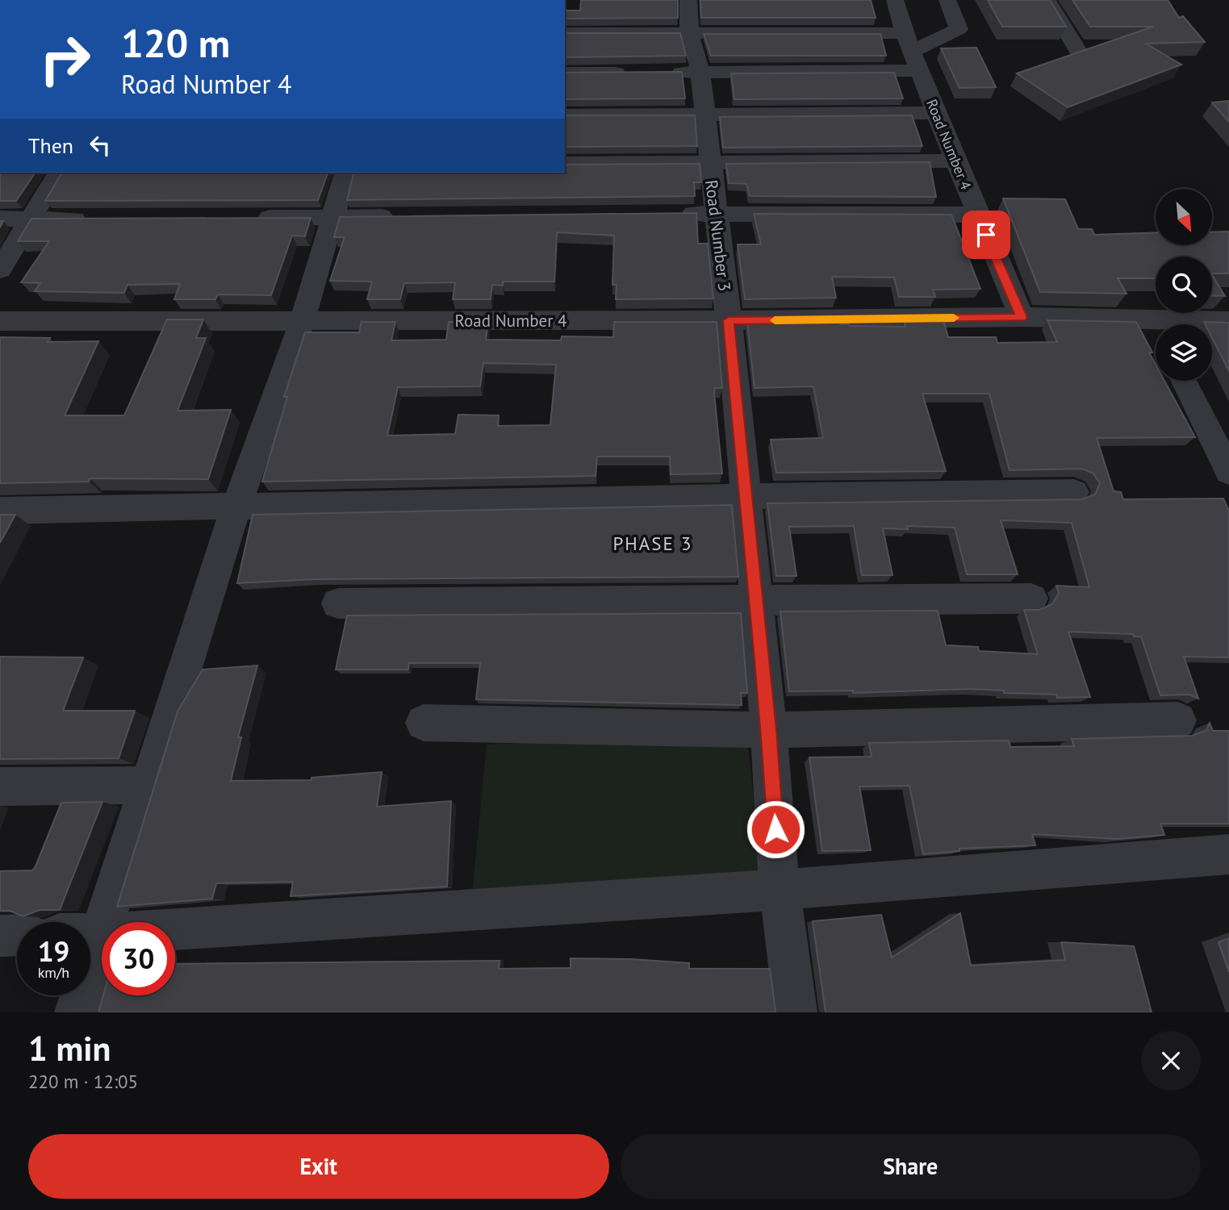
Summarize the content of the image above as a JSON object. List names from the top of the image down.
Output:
{
  "streets": {
    "street": ["Road Number 4", "Road Number 3"]
  },
  "crossings": [
    ["Road Number 4", "Road Number 3"]
  ],
  "districts": ["PHASE 3"],
  "north": "bottom right",
  "page": {
    "turn": ["120 m", "Road Number 4"],
    "then": "Then",
    "speed": "19 km/h",
    "limit": "30",
    "heading": ["1 min", "220 m · 12:05"],
    "buttons": ["Exit", "Share"]
  }
}
